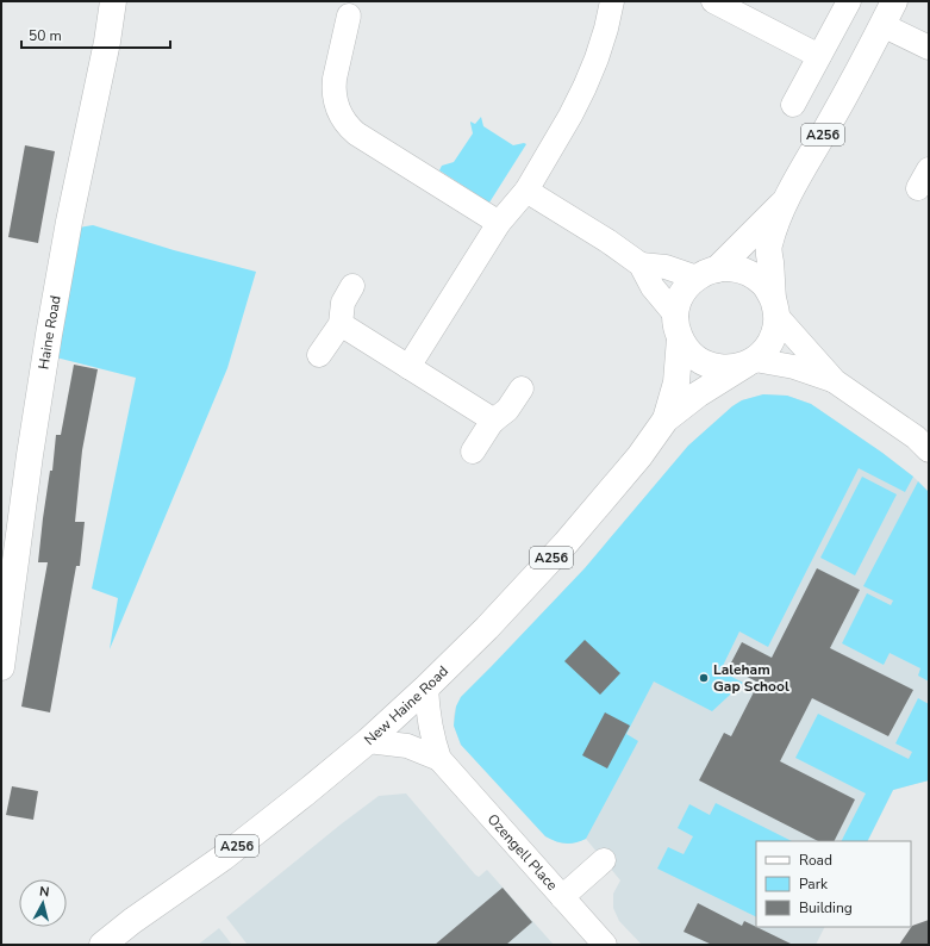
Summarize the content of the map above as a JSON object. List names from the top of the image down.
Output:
{
  "streets": {
    "main road": ["A256", "Haine Road", "New Haine Road"],
    "street": ["Ozengell Place"]
  },
  "crossings": [
    ["New Haine Road", "Ozengell Place"]
  ],
  "places": ["Laleham Gap School"],
  "legend": ["Road", "Park", "Building"],
  "scale_bar": "50 m",
  "north": "top"
}
